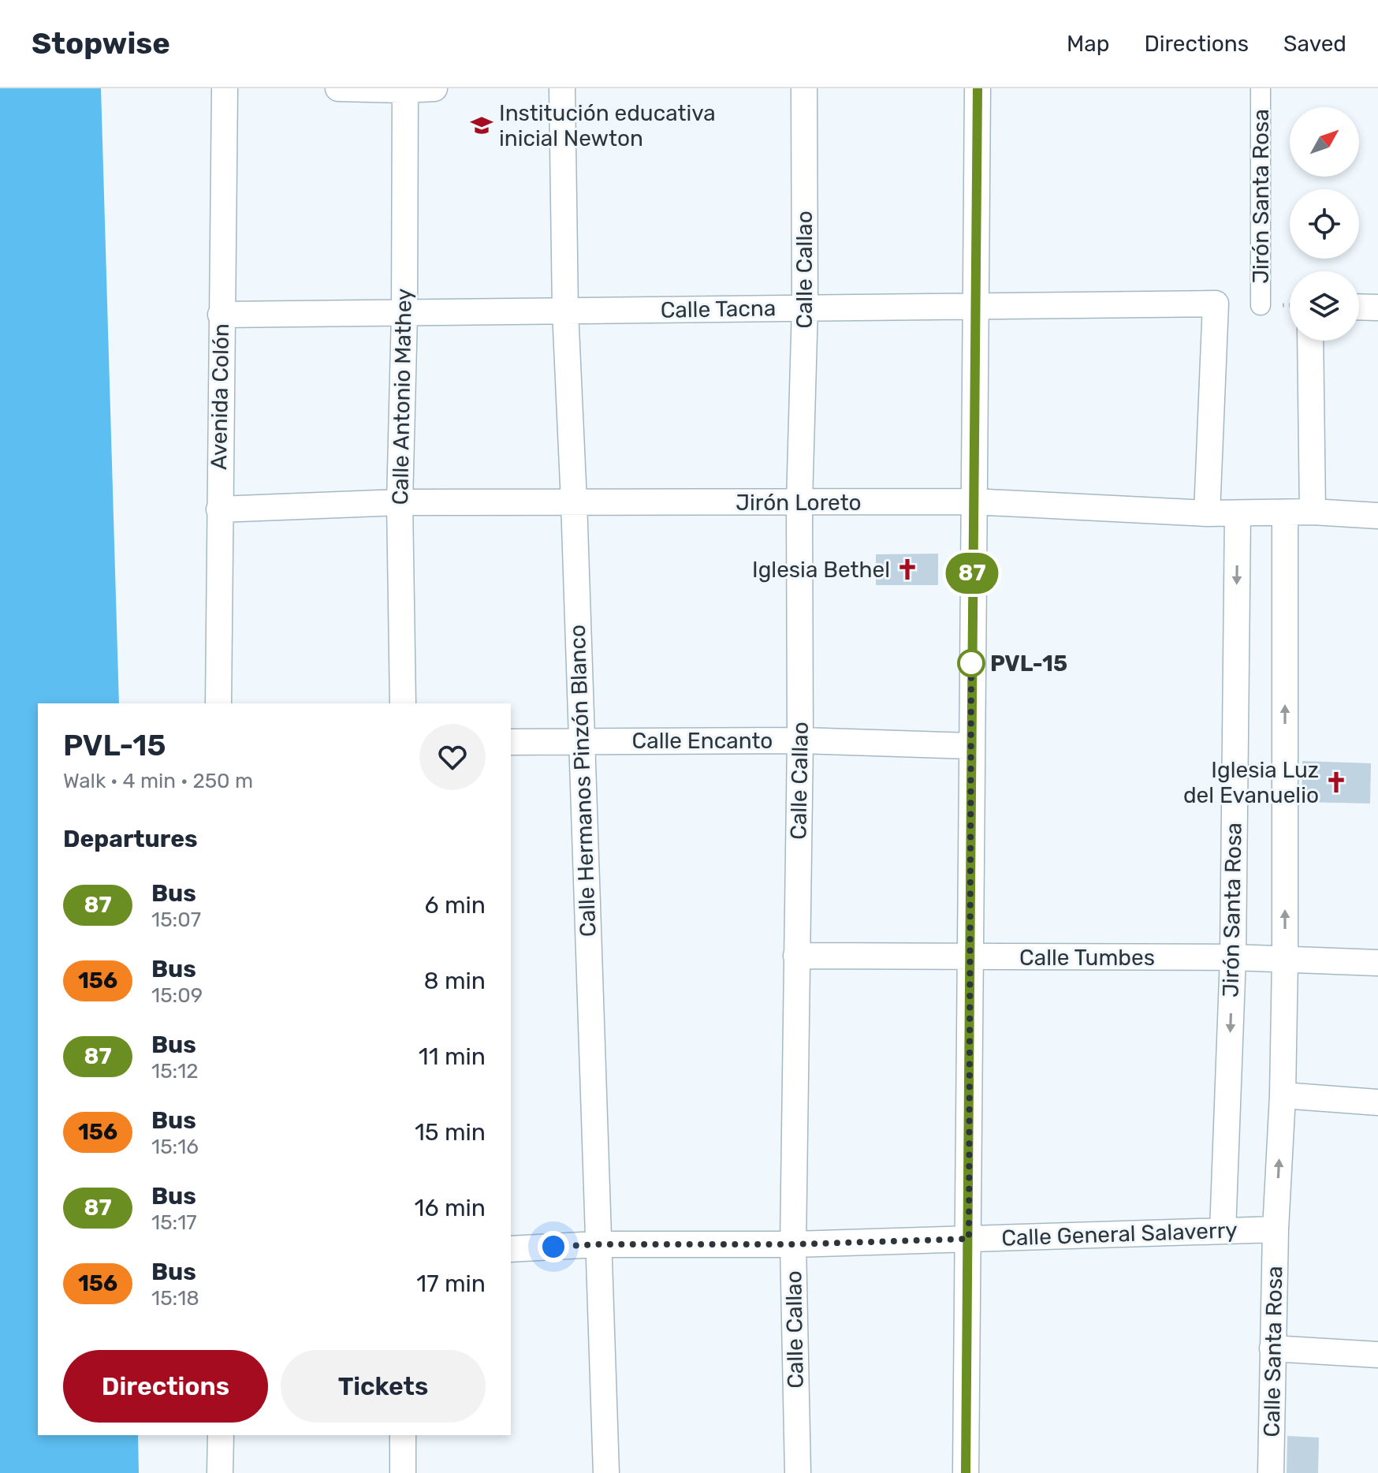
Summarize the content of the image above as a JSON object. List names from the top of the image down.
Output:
{
  "streets": {
    "street": [
      "Jirón Santa Rosa",
      "Calle Callao",
      "Calle Tacna",
      "Avenida Colón",
      "Calle Antonio Mathey",
      "Jirón Loreto",
      "Calle Encanto",
      "Calle Hermanos Pinzón Blanco",
      "Calle Tumbes",
      "Calle General Salaverry",
      "Calle Santa Rosa"
    ]
  },
  "crossings": [
    ["Jirón Santa Rosa", "Jirón Loreto"],
    ["Jirón Santa Rosa", "Calle Tumbes"],
    ["Jirón Santa Rosa", "Calle General Salaverry"],
    ["Calle Callao", "Calle Tacna"],
    ["Calle Callao", "Jirón Loreto"],
    ["Calle Callao", "Calle Encanto"],
    ["Calle Callao", "Calle Tumbes"],
    ["Calle Callao", "Calle General Salaverry"],
    ["Calle Tacna", "Avenida Colón"],
    ["Calle Tacna", "Calle Antonio Mathey"],
    ["Calle Tacna", "Jirón Loreto"],
    ["Calle Tacna", "Calle Hermanos Pinzón Blanco"],
    ["Avenida Colón", "Jirón Loreto"],
    ["Calle Antonio Mathey", "Jirón Loreto"],
    ["Jirón Loreto", "Calle Hermanos Pinzón Blanco"],
    ["Calle Encanto", "Calle Hermanos Pinzón Blanco"],
    ["Calle Hermanos Pinzón Blanco", "Calle General Salaverry"],
    ["Calle General Salaverry", "Calle Santa Rosa"]
  ],
  "places": {
    "school or university": ["Institución educativa inicial Newton"],
    "church": ["Iglesia Bethel", "Iglesia Luz del Evanuelio"],
    "other": ["PVL-15"]
  },
  "lines": ["bus line 87"],
  "north": "top right",
  "page": {
    "header": "Stopwise",
    "nav": ["Map", "Directions", "Saved"],
    "on_map": "87",
    "heading": [
      ["PVL-15", "Walk · 4 min · 250 m"],
      "Departures"
    ],
    "list": [
      {
        "mark": "87",
        "name": "Bus",
        "note": "15:07",
        "value": "6 min"
      },
      {
        "mark": "156",
        "name": "Bus",
        "note": "15:09",
        "value": "8 min"
      },
      {
        "mark": "87",
        "name": "Bus",
        "note": "15:12",
        "value": "11 min"
      },
      {
        "mark": "156",
        "name": "Bus",
        "note": "15:16",
        "value": "15 min"
      },
      {
        "mark": "87",
        "name": "Bus",
        "note": "15:17",
        "value": "16 min"
      },
      {
        "mark": "156",
        "name": "Bus",
        "note": "15:18",
        "value": "17 min"
      }
    ],
    "buttons": ["Directions", "Tickets"]
  }
}
